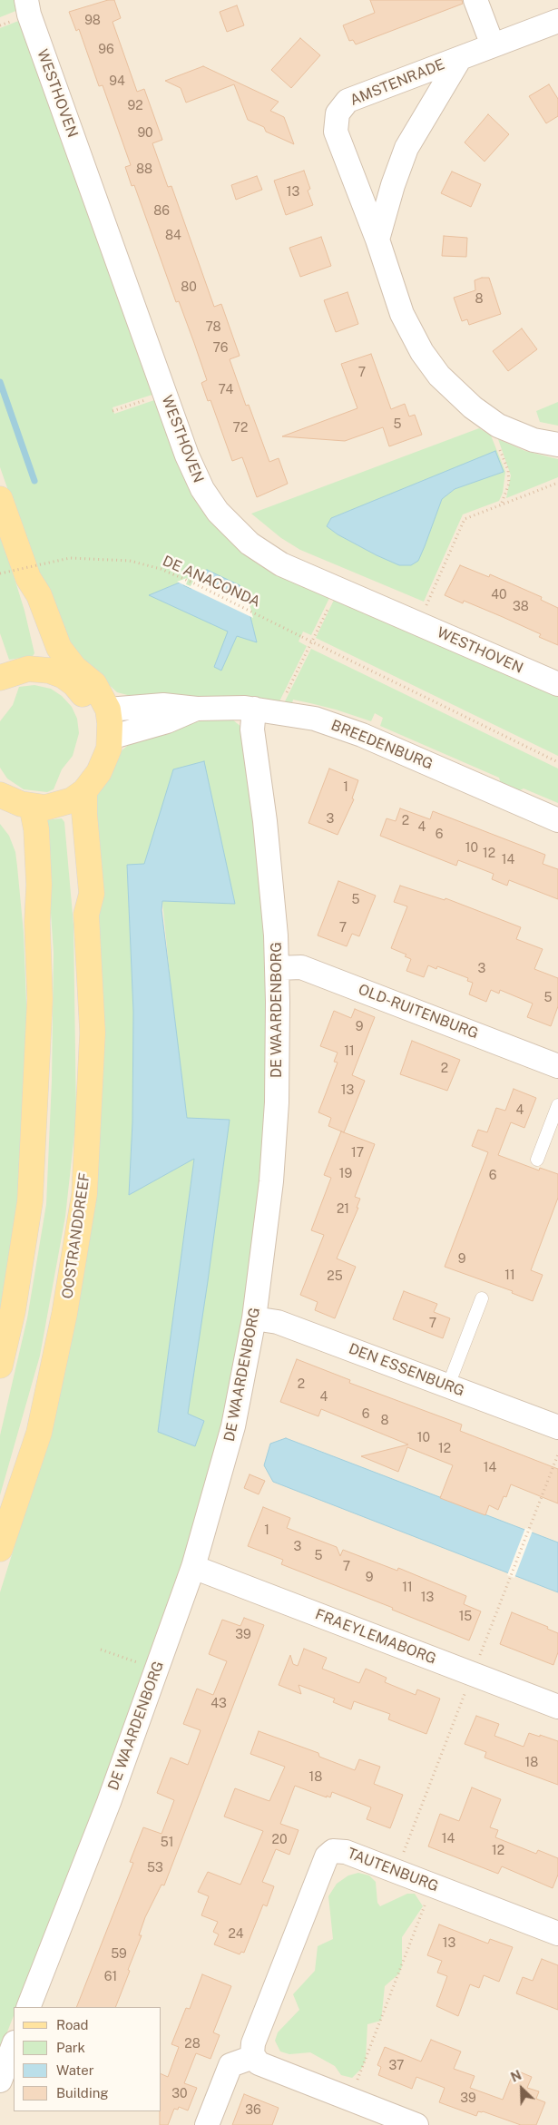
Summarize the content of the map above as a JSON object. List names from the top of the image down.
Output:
{
  "streets": {
    "main road": ["OOSTRANDDREEF"],
    "street": [
      "AMSTENRADE",
      "WESTHOVEN",
      "BREEDENBURG",
      "DE WAARDENBORG",
      "OLD-RUITENBURG",
      "DEN ESSENBURG",
      "FRAEYLEMABORG",
      "TAUTENBURG"
    ],
    "path": ["DE ANACONDA"]
  },
  "crossings": [
    ["BREEDENBURG", "DE WAARDENBORG"],
    ["BREEDENBURG", "OOSTRANDDREEF"],
    ["DE WAARDENBORG", "OLD-RUITENBURG"],
    ["DE WAARDENBORG", "DEN ESSENBURG"],
    ["DE WAARDENBORG", "FRAEYLEMABORG"]
  ],
  "house_numbers": [
    "98",
    "96",
    "94",
    "92",
    "90",
    "88",
    "13",
    "86",
    "84",
    "80",
    "8",
    "78",
    "76",
    "7",
    "74",
    "5",
    "72",
    "40",
    "38",
    "1",
    "3",
    "2",
    "4",
    "6",
    "10",
    "12",
    "14",
    "5",
    "7",
    "3",
    "5",
    "9",
    "11",
    "2",
    "13",
    "4",
    "17",
    "19",
    "6",
    "21",
    "9",
    "11",
    "25",
    "7",
    "2",
    "4",
    "6",
    "8",
    "10",
    "12",
    "14",
    "1",
    "3",
    "5",
    "7",
    "9",
    "11",
    "13",
    "15",
    "39",
    "43",
    "18",
    "18",
    "14",
    "20",
    "51",
    "12",
    "53",
    "24",
    "13",
    "59",
    "61",
    "28",
    "37",
    "30",
    "39",
    "36"
  ],
  "legend": [
    "Road",
    "Park",
    "Water",
    "Building"
  ],
  "north": "top left"
}
